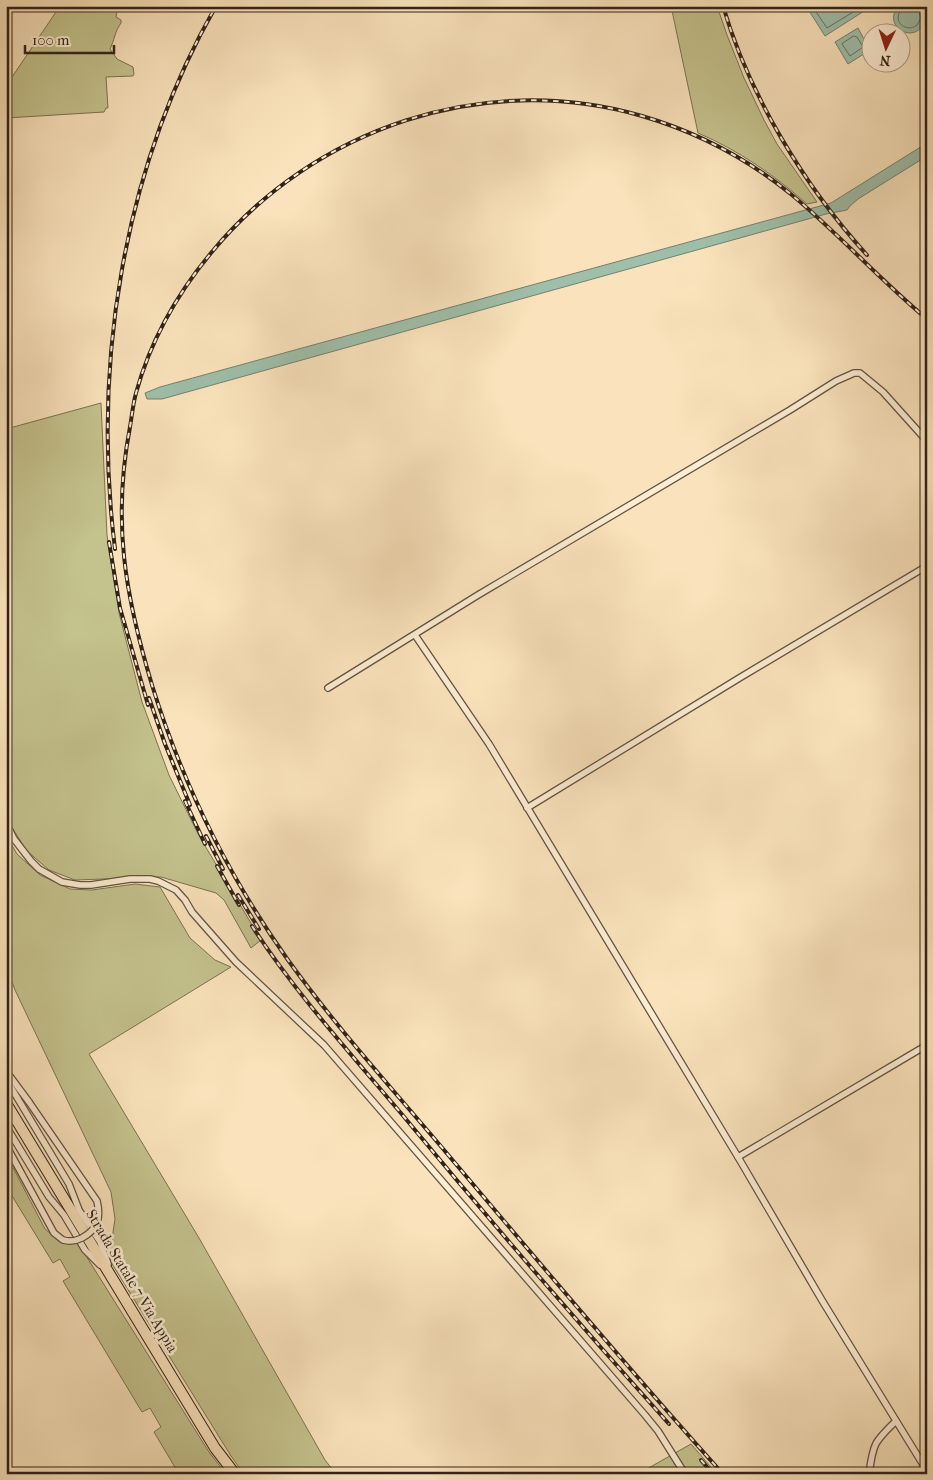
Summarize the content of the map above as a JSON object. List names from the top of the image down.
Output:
{
  "streets": {
    "main road": ["Strada Statale 7 Via Appia"]
  },
  "scale_bar": "100 m",
  "north": "bottom"
}
